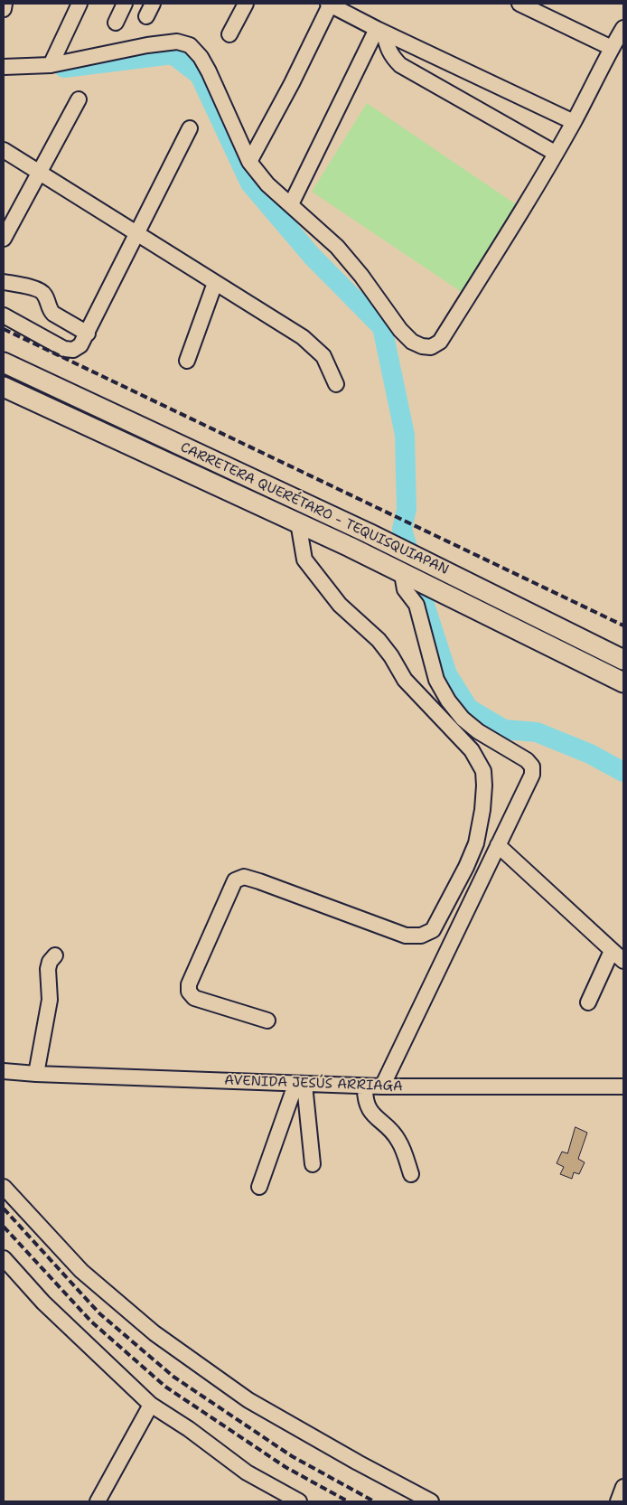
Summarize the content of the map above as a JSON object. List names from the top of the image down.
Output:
{
  "streets": {
    "main road": ["CARRETERA QUERÉTARO - TEQUISQUIAPAN"],
    "street": ["AVENIDA JESÚS ARRIAGA"]
  }
}
